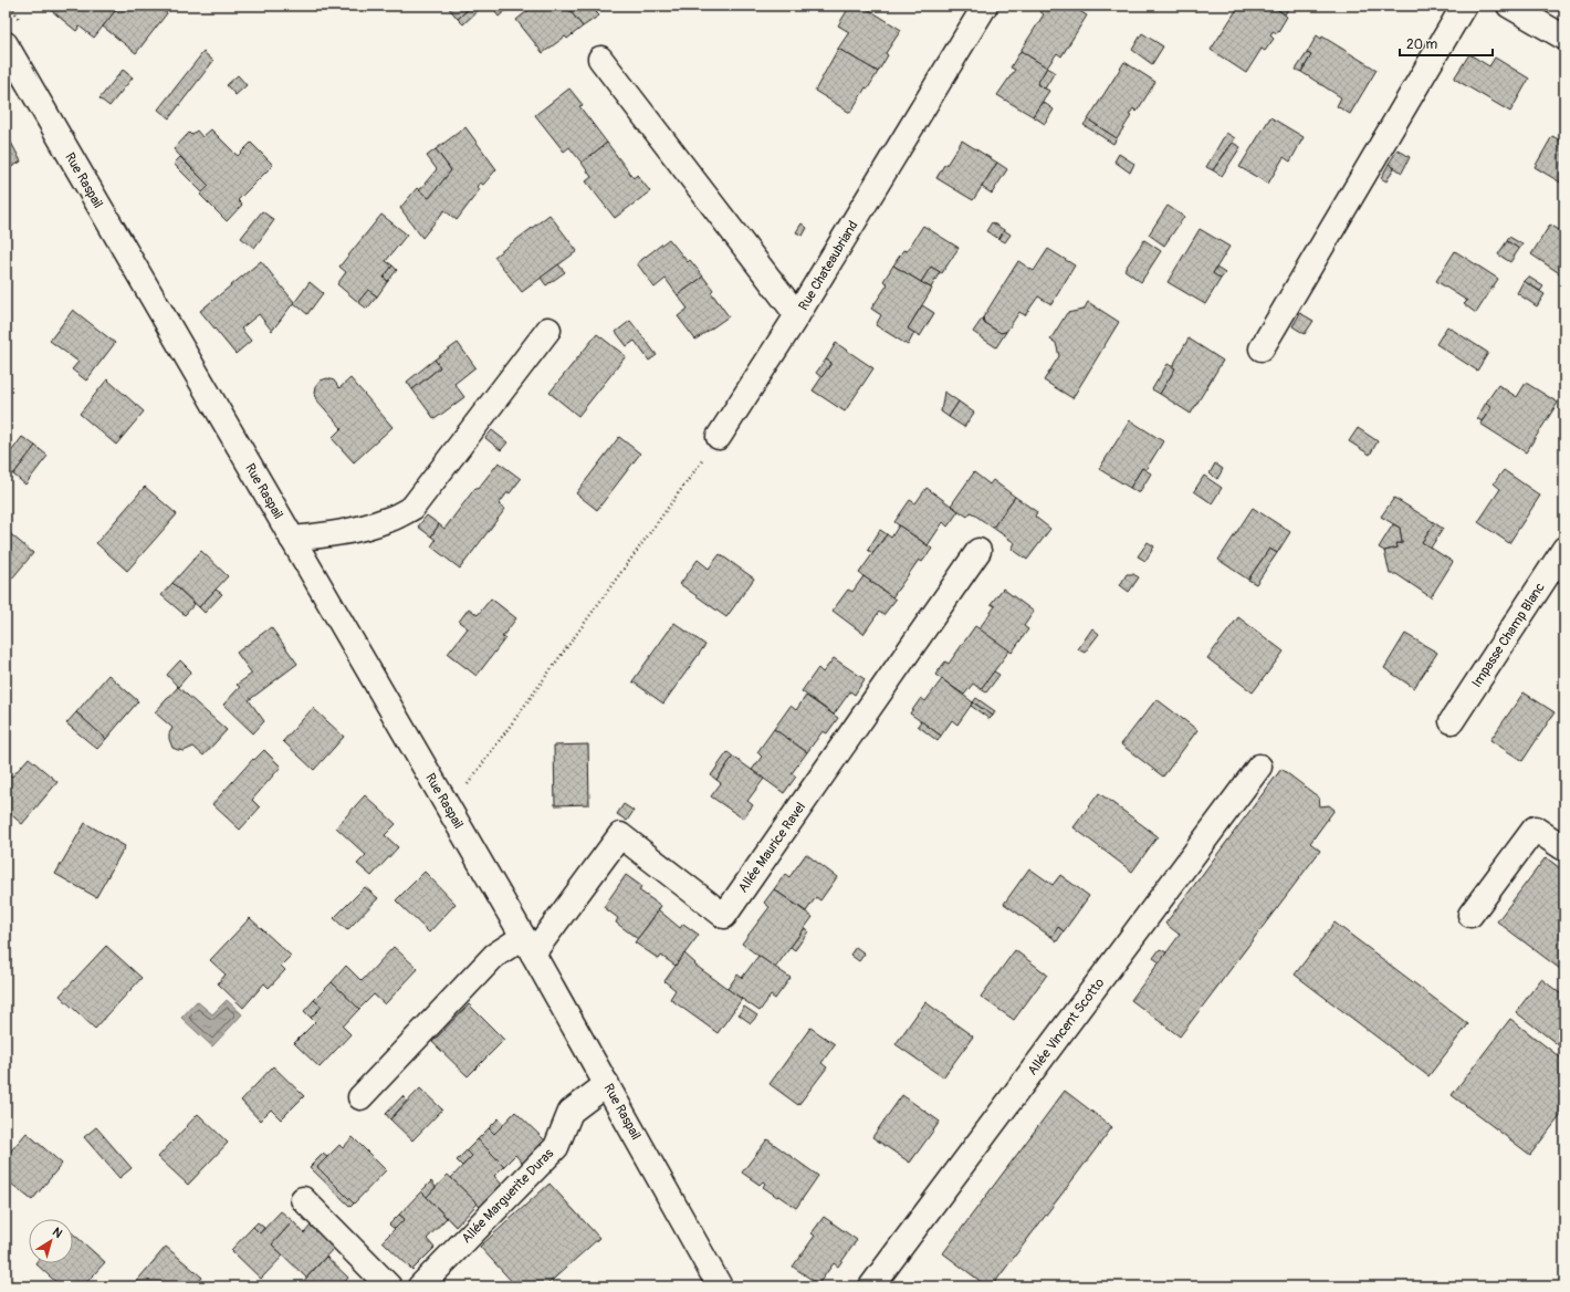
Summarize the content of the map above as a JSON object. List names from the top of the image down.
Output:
{
  "streets": {
    "street": [
      "Rue Raspail",
      "Rue Chateaubriand",
      "Impasse Champ Blanc",
      "Allée Maurice Ravel",
      "Allée Vincent Scotto",
      "Allée Marguerite Duras"
    ]
  },
  "crossings": [
    ["Rue Raspail", "Allée Maurice Ravel"],
    ["Rue Raspail", "Allée Marguerite Duras"]
  ],
  "scale_bar": "20 m",
  "north": "top right"
}
